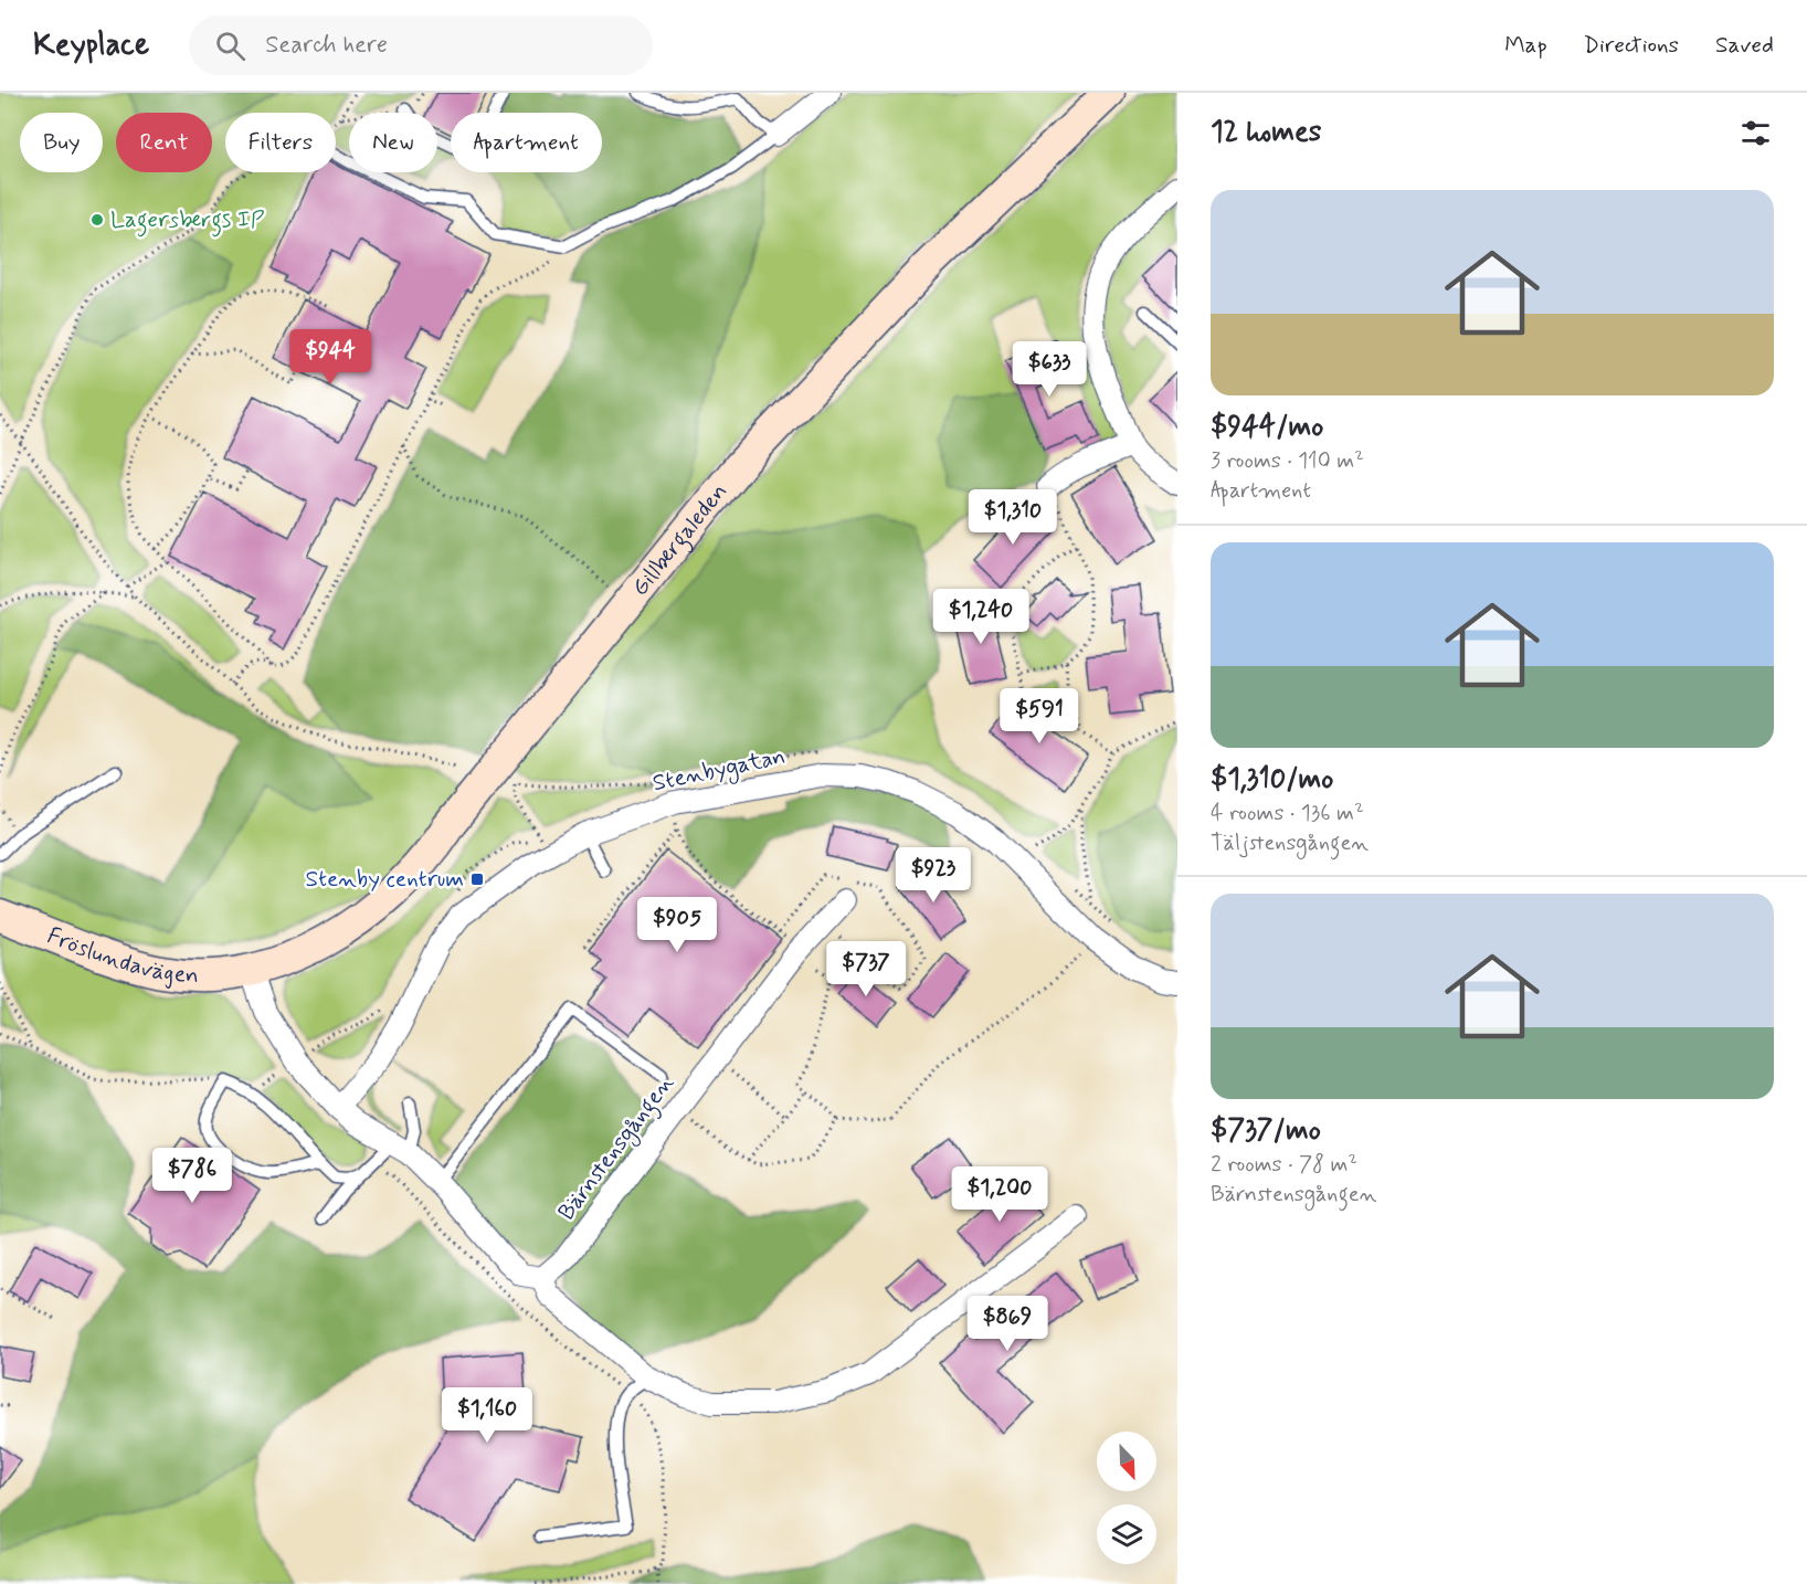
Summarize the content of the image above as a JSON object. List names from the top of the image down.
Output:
{
  "streets": {
    "main road": ["Gillbergaleden", "Fröslundavägen"],
    "street": ["Stenbygatan", "Bärnstensgången"]
  },
  "crossings": [
    ["Gillbergaleden", "Fröslundavägen"]
  ],
  "places": {
    "other": ["Lagersbergs IP"],
    "transit": ["Stenby centrum"]
  },
  "north": "bottom right",
  "page": {
    "header": "Keyplace",
    "search": "Search here",
    "nav": ["Map", "Directions", "Saved"],
    "heading": "12 homes",
    "chip": [
      "Buy",
      "Rent",
      "Filters",
      "New",
      "Apartment"
    ],
    "list": [
      {
        "name": "$944/mo",
        "note": "3 rooms · 110 m² · Apartment"
      },
      {
        "name": "$1,310/mo",
        "note": "4 rooms · 136 m² · Täljstensgången"
      },
      {
        "name": "$737/mo",
        "note": "2 rooms · 78 m² · Bärnstensgången"
      }
    ],
    "price": [
      "$944",
      "$633",
      "$1,310",
      "$1,240",
      "$591",
      "$923",
      "$905",
      "$737",
      "$786",
      "$1,200",
      "$869",
      "$1,160"
    ]
  }
}
